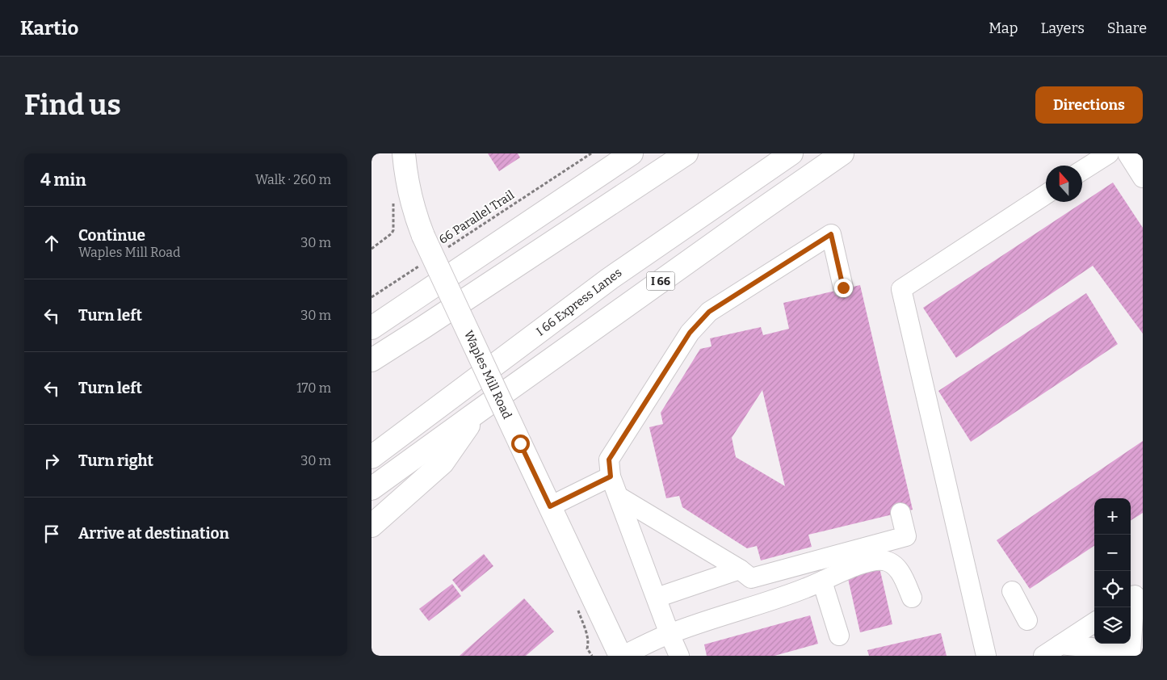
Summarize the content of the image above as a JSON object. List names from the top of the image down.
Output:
{
  "streets": {
    "main road": ["I 66", "I 66 Express Lanes", "Waples Mill Road"],
    "path": ["66 Parallel Trail"]
  },
  "north": "top",
  "page": {
    "header": "Kartio",
    "nav": ["Map", "Layers", "Share"],
    "buttons": "Directions",
    "title": "Find us",
    "heading": ["4 min", "Walk · 260 m"],
    "list": [
      ["Continue", "Waples Mill Road", "30 m"],
      ["Turn left", "30 m"],
      ["Turn left", "170 m"],
      ["Turn right", "30 m"],
      "Arrive at destination"
    ],
    "map_buttons": ["+", "−"]
  }
}
